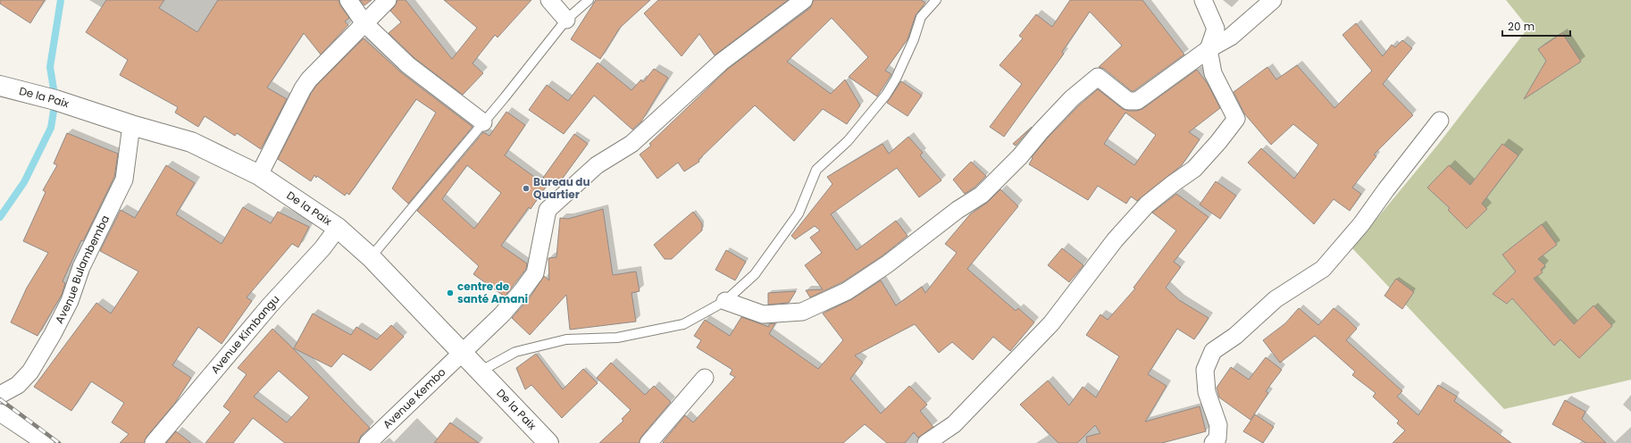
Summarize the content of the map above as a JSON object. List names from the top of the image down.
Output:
{
  "streets": {
    "street": [
      "De la Paix",
      "Avenue Bulambemba",
      "Avenue Kimbangu",
      "Avenue Kembo"
    ]
  },
  "crossings": [
    ["De la Paix", "Avenue Bulambemba"],
    ["De la Paix", "Avenue Kimbangu"],
    ["De la Paix", "Avenue Kembo"]
  ],
  "places": ["Bureau du Quartier", "centre de santé Amani"],
  "scale_bar": "20 m"
}
